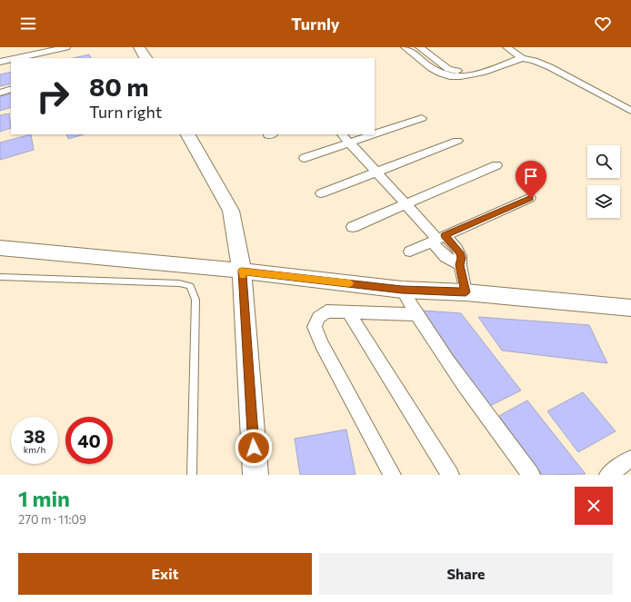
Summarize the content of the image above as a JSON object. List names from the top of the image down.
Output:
{
  "page": {
    "header": "Turnly",
    "turn": ["80 m", "Turn right"],
    "speed": "38 km/h",
    "limit": "40",
    "heading": ["1 min", "270 m · 11:09"],
    "buttons": ["Exit", "Share"]
  }
}
